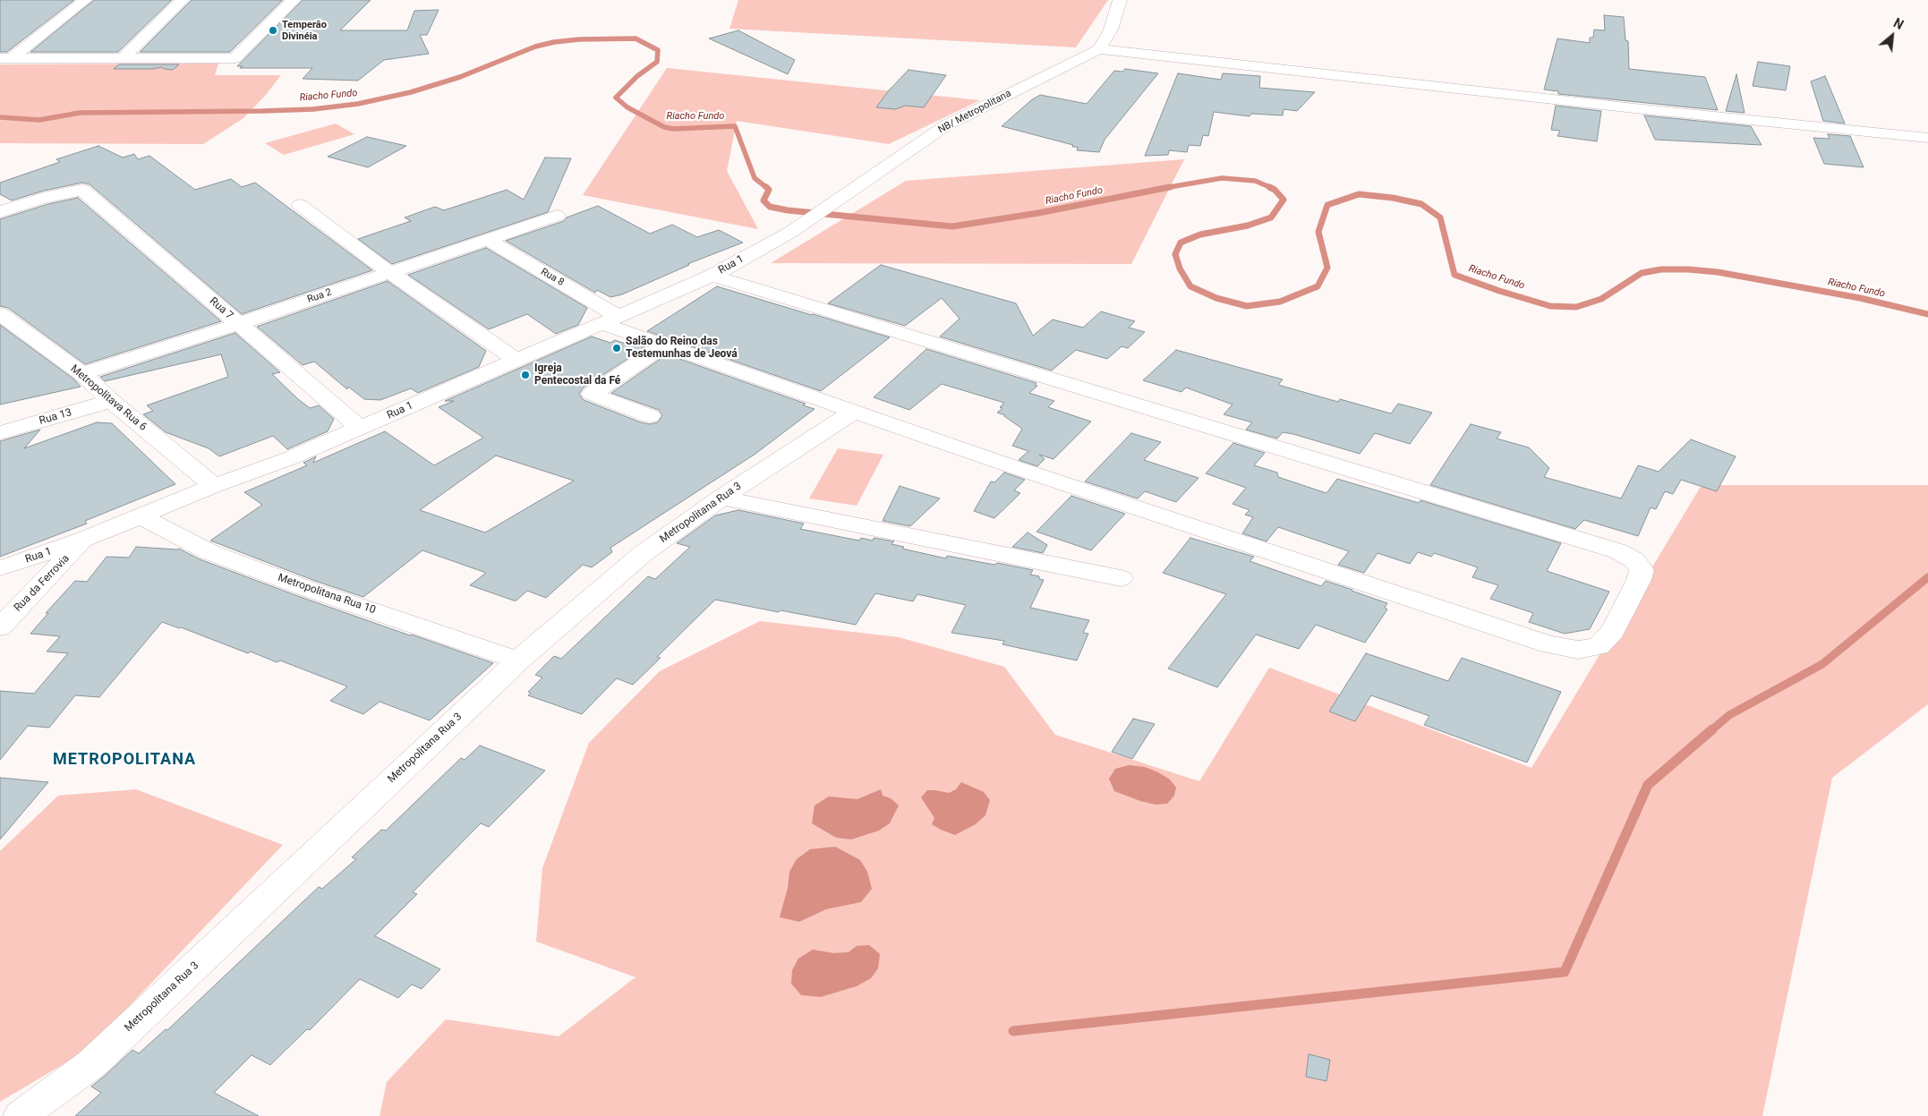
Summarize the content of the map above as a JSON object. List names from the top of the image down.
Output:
{
  "streets": {
    "street": [
      "NB/ Metropolitana",
      "Rua 1",
      "Rua 8",
      "Rua 2",
      "Rua 7",
      "Metropolitava Rua 6",
      "Rua 13",
      "Metropolitana Rua 3",
      "Rua da Ferrovia",
      "Metropolitana Rua 10"
    ]
  },
  "crossings": [
    ["NB/ Metropolitana", "Rua 1"],
    ["Rua 1", "Rua 8"],
    ["Rua 1", "Rua 7"],
    ["Rua 1", "Metropolitava Rua 6"],
    ["Rua 1", "Rua da Ferrovia"],
    ["Rua 1", "Metropolitana Rua 10"],
    ["Rua 8", "Rua 2"],
    ["Rua 8", "Metropolitana Rua 3"],
    ["Rua 2", "Rua 7"],
    ["Rua 2", "Metropolitava Rua 6"],
    ["Metropolitava Rua 6", "Rua 13"],
    ["Metropolitana Rua 3", "Metropolitana Rua 10"]
  ],
  "districts": ["METROPOLITANA"],
  "water": ["Riacho Fundo"],
  "places": ["Temperão Divinéia", "Salão do Reino das Testemunhas de Jeová", "Igreja Pentecostal da Fé"],
  "north": "top right"
}
